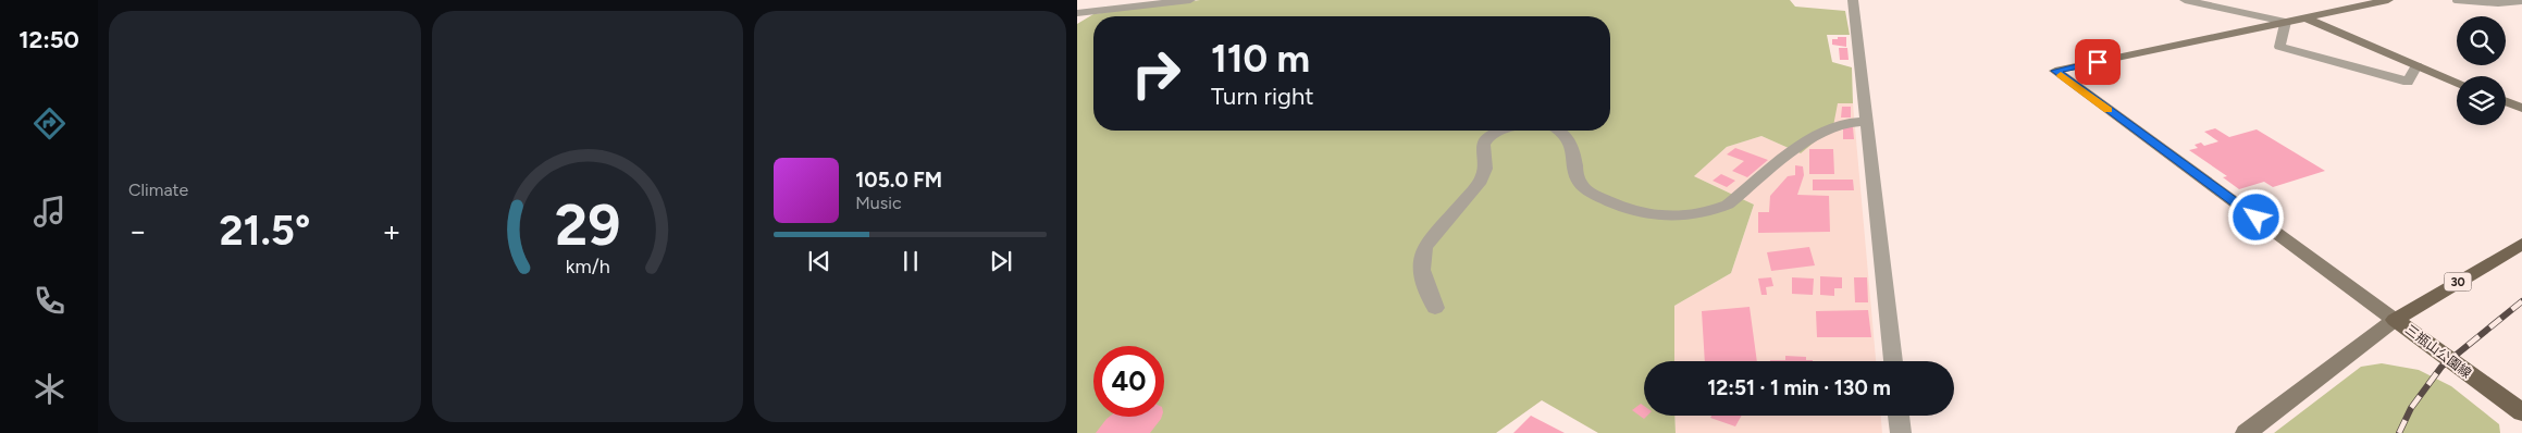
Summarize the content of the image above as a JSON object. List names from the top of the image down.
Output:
{
  "streets": {
    "main road": ["30", "三瓶山公園線"]
  },
  "page": {
    "tabs": "12:50",
    "tile": "Climate",
    "turn": ["110 m", "Turn right"],
    "song": ["105.0 FM", "Music"],
    "heat": ["−", "21.5°", "+"],
    "limit": "40",
    "trip": "12:51 · 1 min · 130 m",
    "gauge": ["29", "km/h"]
  }
}
